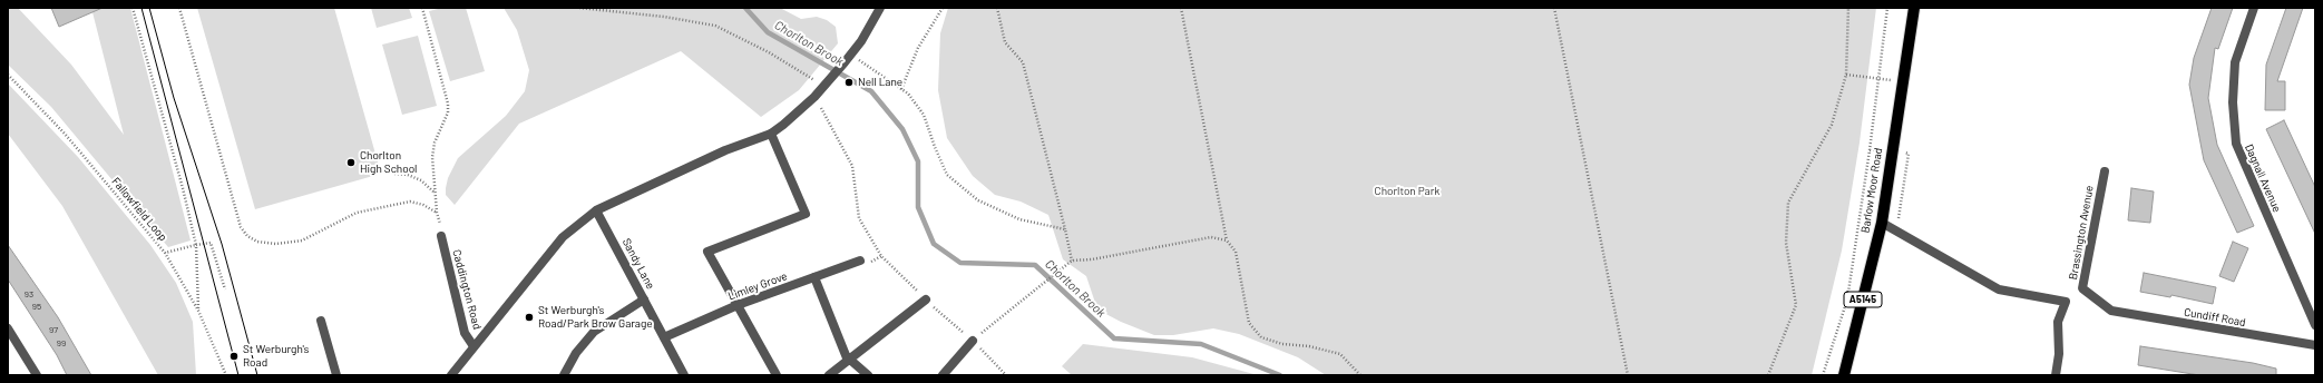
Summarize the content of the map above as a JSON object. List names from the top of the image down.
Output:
{
  "streets": {
    "main road": ["Barlow Moor Road", "A5145"],
    "street": [
      "Dagnall Avenue",
      "Brassington Avenue",
      "Sandy Lane",
      "Limley Grove",
      "Caddington Road",
      "Cundiff Road"
    ],
    "path": ["Fallowfield Loop"]
  },
  "crossings": [
    ["Brassington Avenue", "Cundiff Road"],
    ["Sandy Lane", "Limley Grove"]
  ],
  "water": ["Chorlton Brook"],
  "parks": ["Chorlton Park"],
  "places": [
    "Nell Lane",
    "Chorlton High School",
    "St Werburgh's Road/Park Brow Garage",
    "St Werburgh's Road"
  ],
  "house_numbers": [
    "93",
    "95",
    "97",
    "99"
  ]
}
